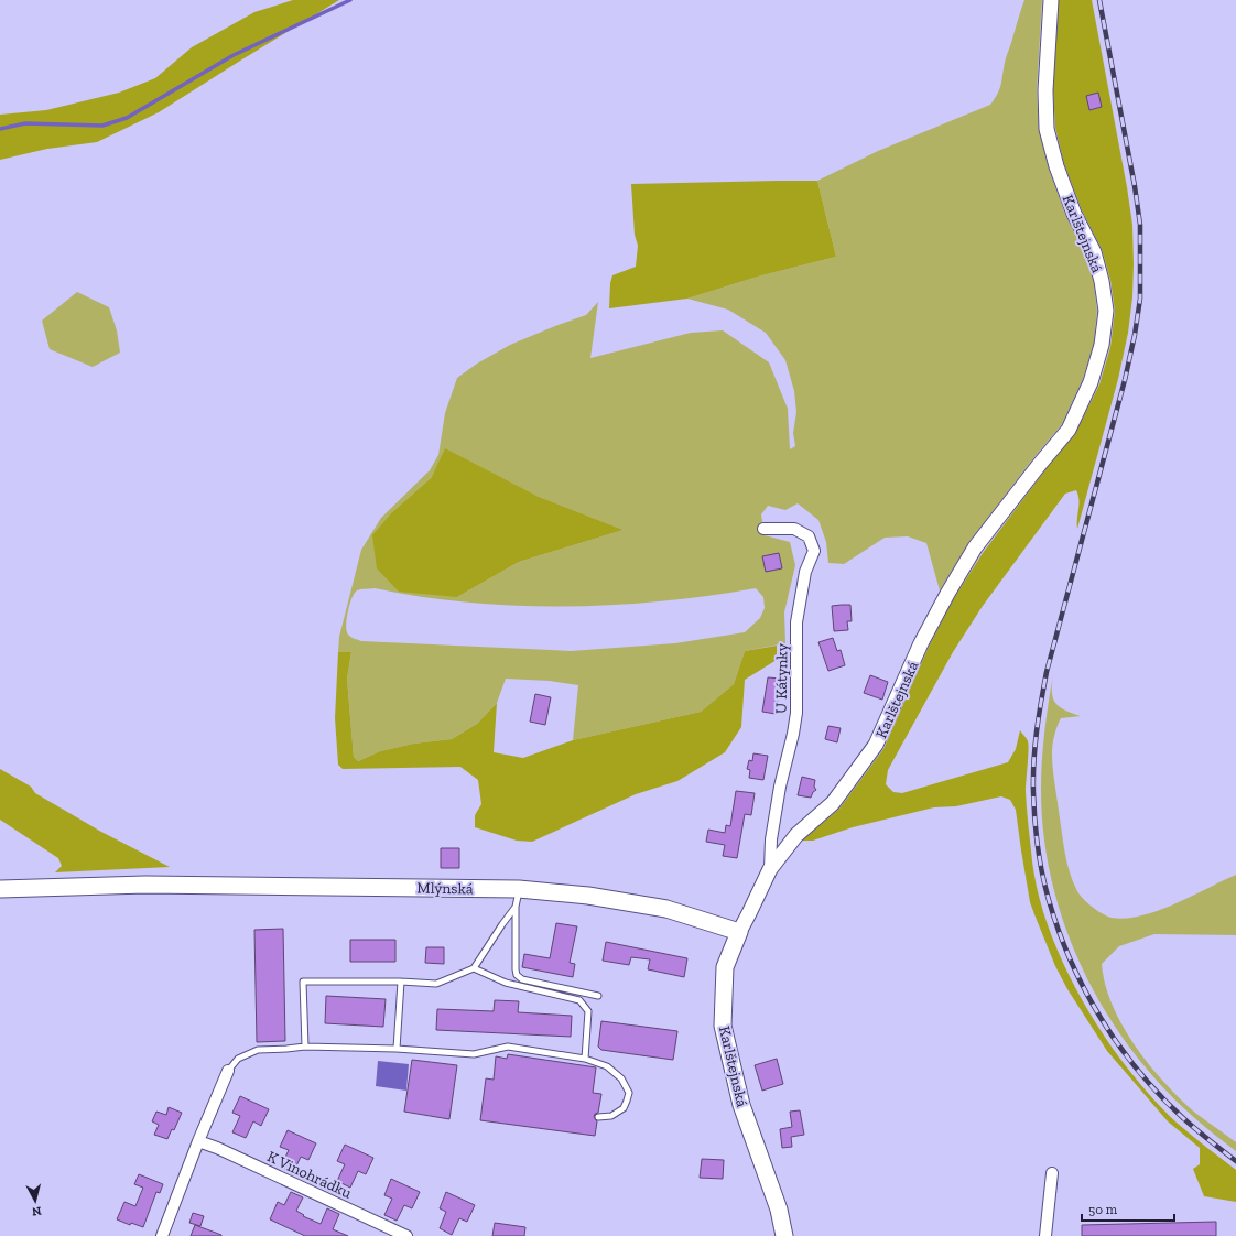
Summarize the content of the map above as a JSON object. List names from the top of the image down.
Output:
{
  "streets": {
    "main road": ["Karlštejnská", "Mlýnská"],
    "street": ["U Kátynky", "K Vinohrádku"]
  },
  "crossings": [
    ["Karlštejnská", "U Kátynky"],
    ["Karlštejnská", "Mlýnská"]
  ],
  "scale_bar": "50 m",
  "north": "bottom"
}
